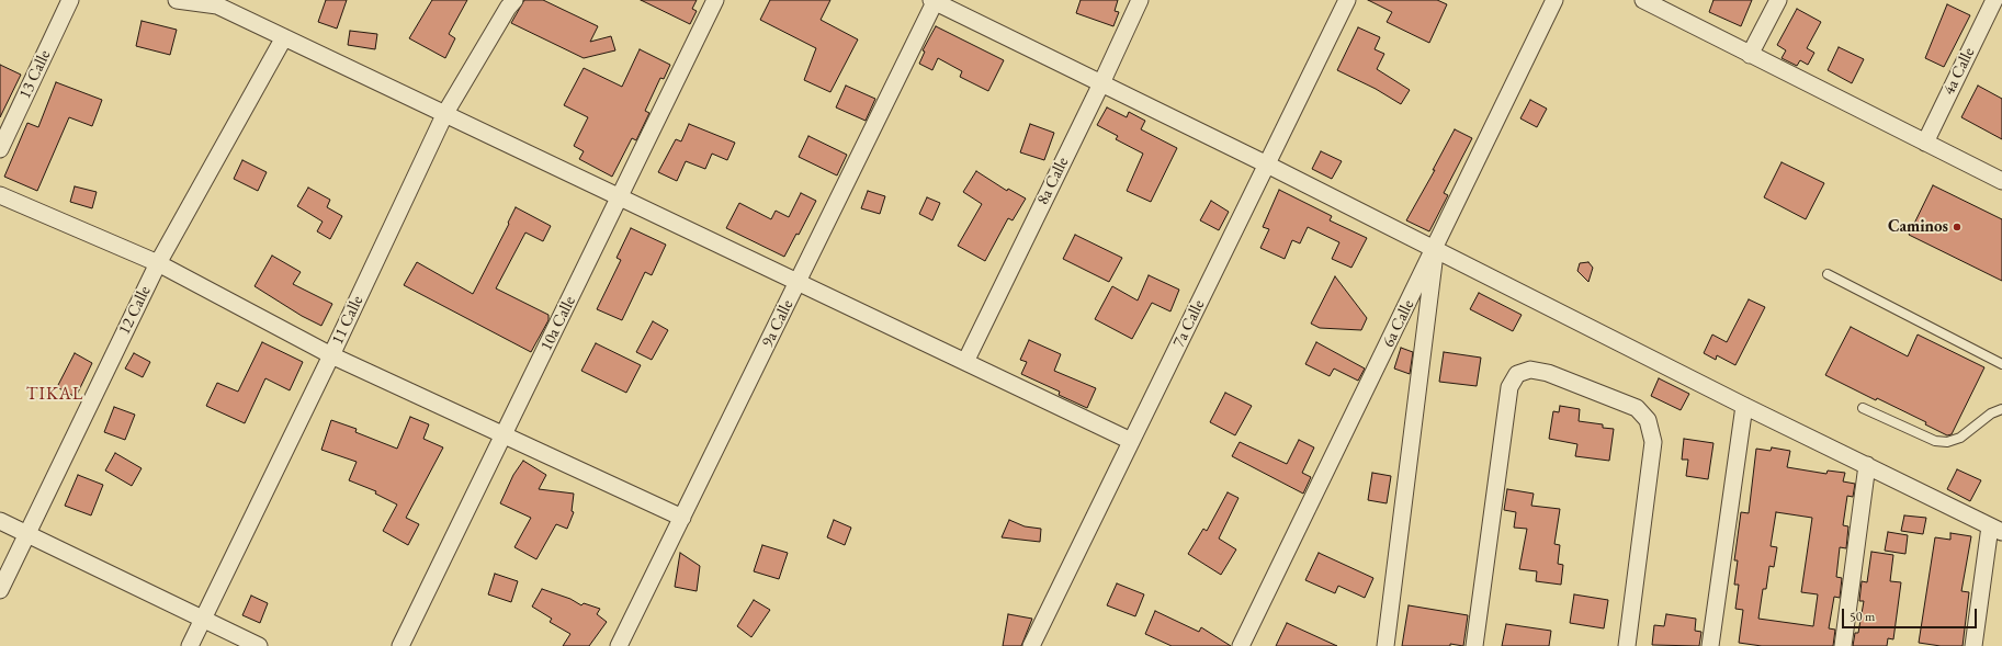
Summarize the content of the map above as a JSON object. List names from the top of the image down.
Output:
{
  "streets": {
    "street": [
      "4a Calle",
      "13 Calle",
      "8a Calle",
      "12 Calle",
      "11 Calle",
      "10a Calle",
      "9a Calle",
      "7a Calle",
      "6a Calle"
    ]
  },
  "districts": ["TIKAL"],
  "places": ["Caminos"],
  "scale_bar": "50 m"
}
